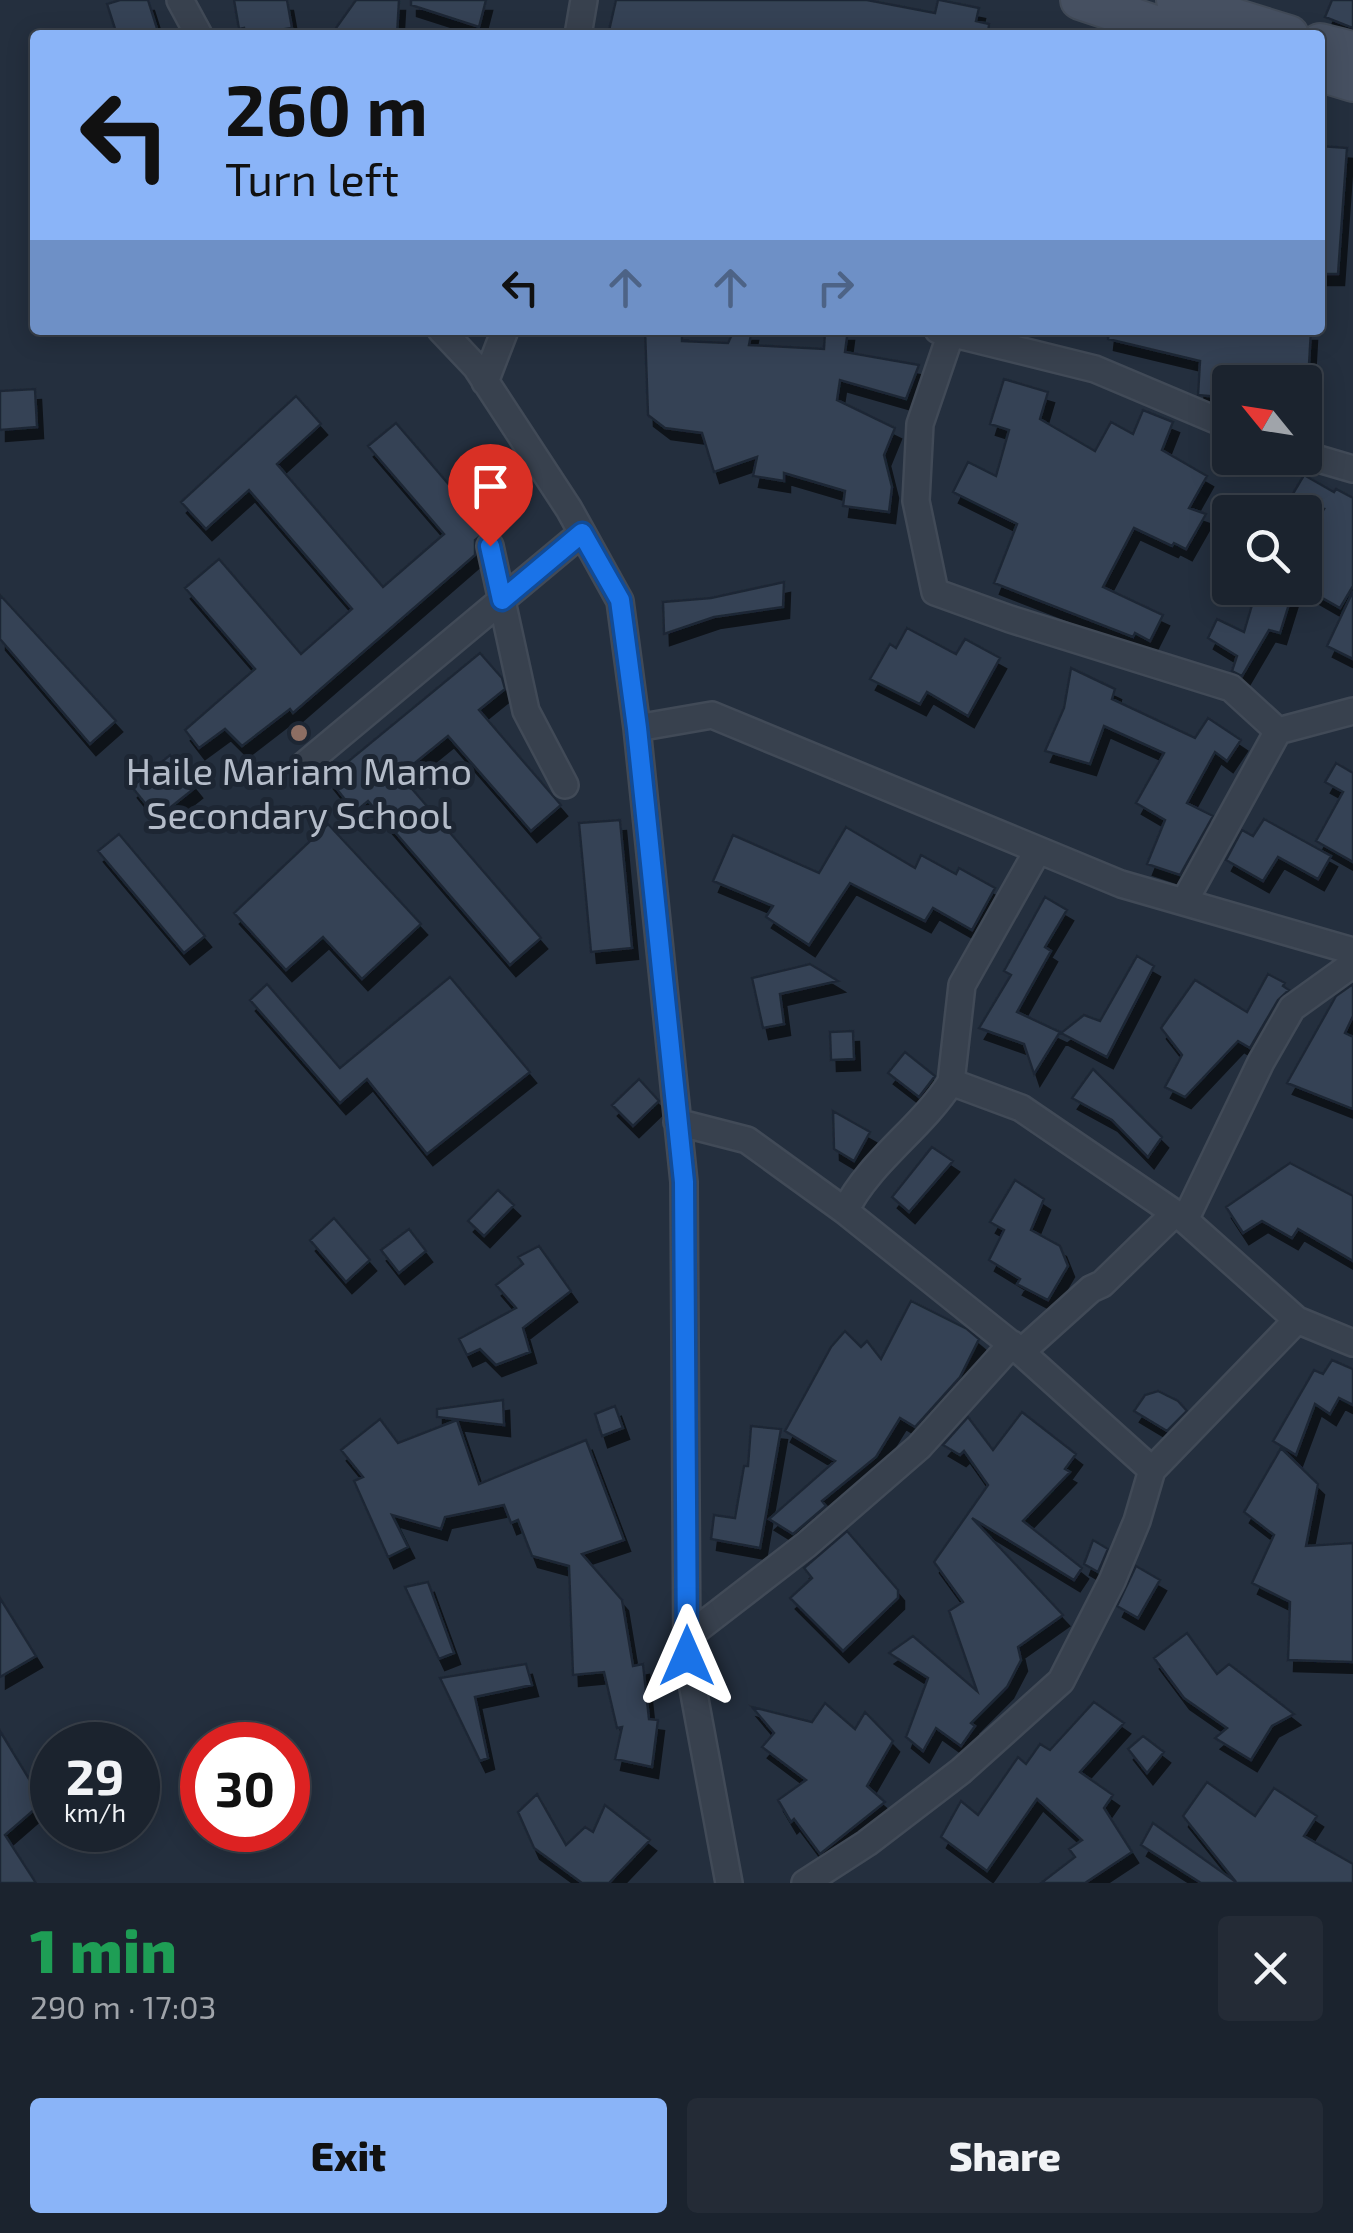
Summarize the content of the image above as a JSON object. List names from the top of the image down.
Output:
{
  "places": ["Haile Mariam Mamo Secondary School"],
  "north": "top left",
  "page": {
    "turn": ["260 m", "Turn left"],
    "speed": "29 km/h",
    "limit": "30",
    "heading": ["1 min", "290 m · 17:03"],
    "buttons": ["Exit", "Share"]
  }
}
